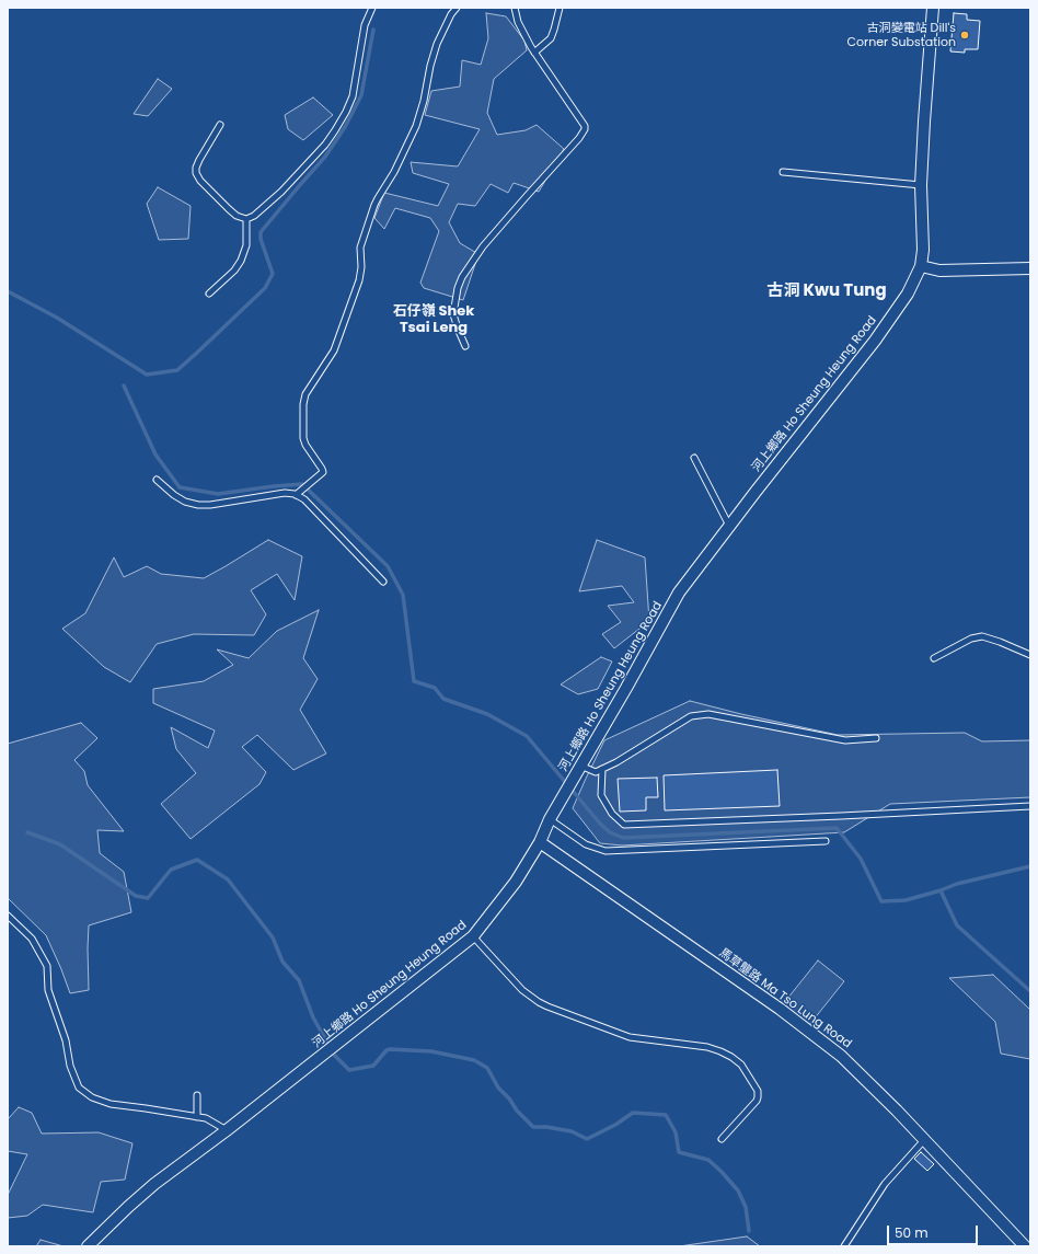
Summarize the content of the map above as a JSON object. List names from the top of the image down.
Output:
{
  "streets": {
    "street": ["河上鄉路 Ho Sheung Heung Road", "馬草壟路 Ma Tso Lung Road"]
  },
  "crossings": [
    ["河上鄉路 Ho Sheung Heung Road", "馬草壟路 Ma Tso Lung Road"]
  ],
  "districts": ["古洞 Kwu Tung", "石仔嶺 Shek Tsai Leng"],
  "places": ["古洞變電站 Dill's Corner Substation"],
  "scale_bar": "50 m"
}
